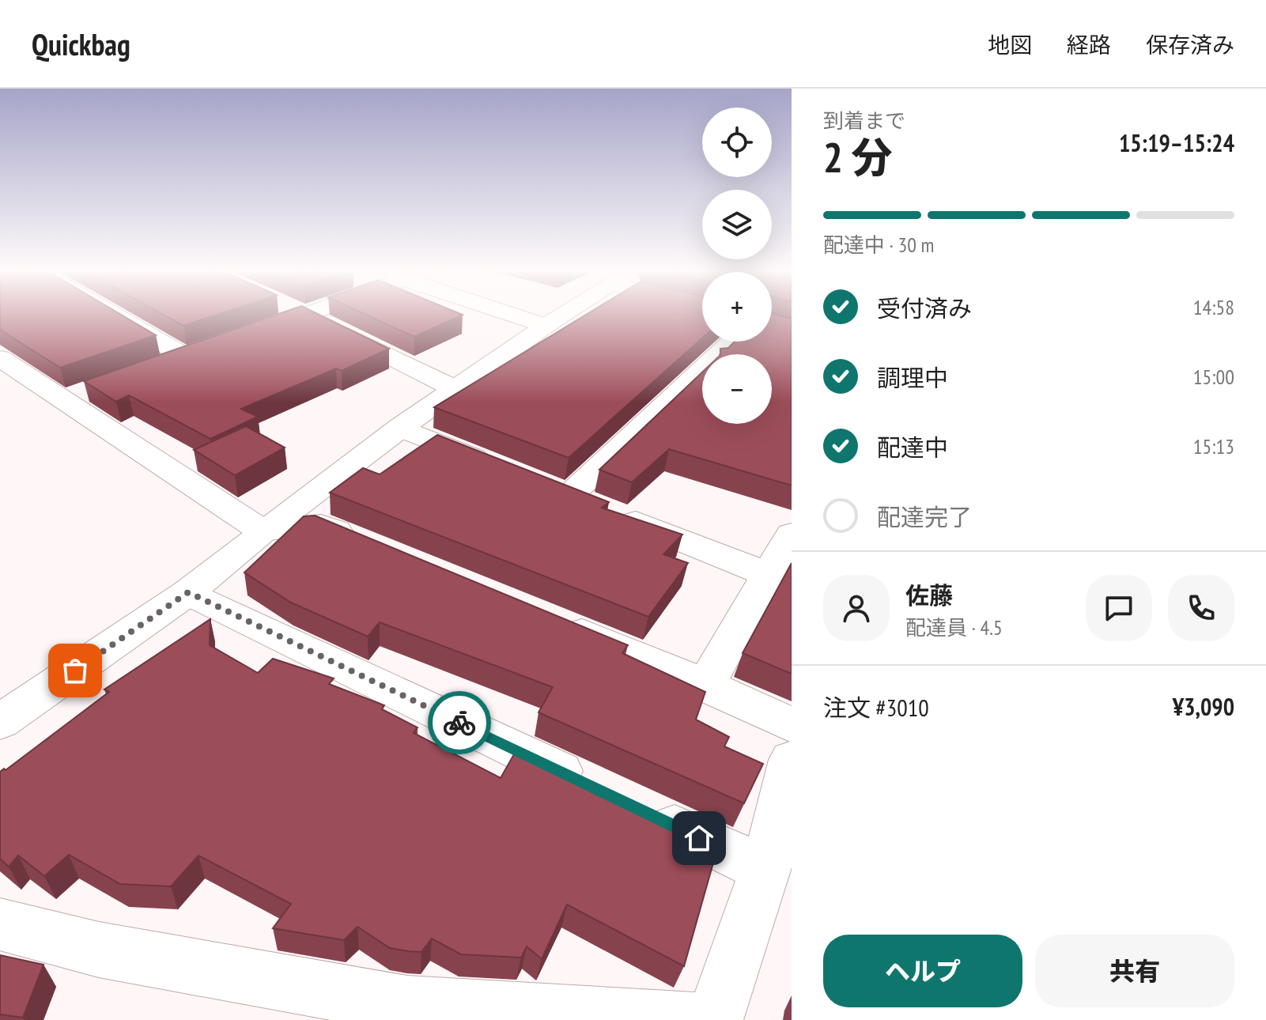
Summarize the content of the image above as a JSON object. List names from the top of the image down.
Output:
{
  "page": {
    "header": "Quickbag",
    "nav": ["地図", "経路", "保存済み"],
    "heading": ["2 分", "到着まで", "15:19–15:24"],
    "panel": [
      "佐藤",
      "配達員 · 4.5",
      "注文 #3010",
      "¥3,090"
    ],
    "map_buttons": ["+", "−"],
    "bar": "配達中 · 30 m",
    "list": [
      ["受付済み", "14:58"],
      ["調理中", "15:00"],
      ["配達中", "15:13"],
      "配達完了"
    ],
    "buttons": ["ヘルプ", "共有"]
  }
}
